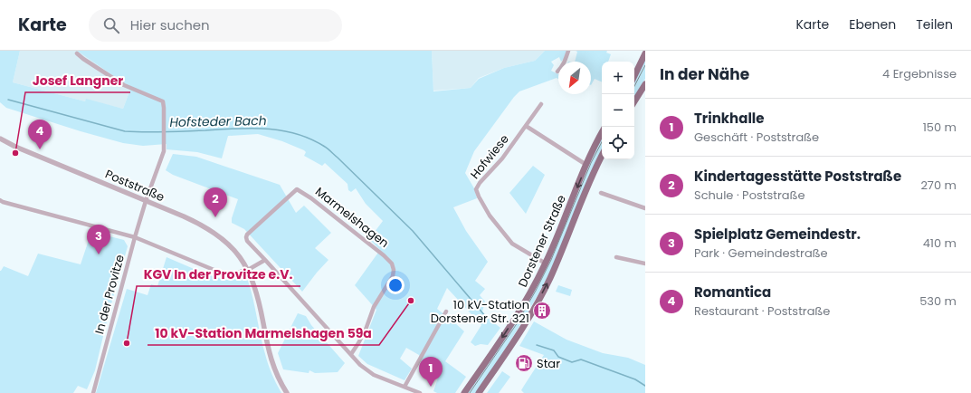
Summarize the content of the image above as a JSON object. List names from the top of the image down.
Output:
{
  "streets": {
    "main road": ["Dorstener Straße"],
    "street": [
      "Hofwiese",
      "Poststraße",
      "Marmelshagen",
      "In der Provitze"
    ]
  },
  "crossings": [
    ["Hofwiese", "Dorstener Straße"],
    ["Poststraße", "In der Provitze"]
  ],
  "water": ["Hofsteder Bach"],
  "places": {
    "other": ["Josef Langner", "10 kV-Station Marmelshagen 59a", "KGV In der Provitze e.V."],
    "building": ["10 kV-Station Dorstener Str. 321"],
    "fuel station": ["Star"]
  },
  "north": "bottom left",
  "page": {
    "header": "Karte",
    "search": "Hier suchen",
    "nav": ["Karte", "Ebenen", "Teilen"],
    "heading": ["In der Nähe", "4 Ergebnisse"],
    "map_buttons": ["+", "−"],
    "list": [
      {
        "mark": "1",
        "name": "Trinkhalle",
        "note": "Geschäft · Poststraße",
        "value": "150 m"
      },
      {
        "mark": "2",
        "name": "Kindertagesstätte Poststraße",
        "note": "Schule · Poststraße",
        "value": "270 m"
      },
      {
        "mark": "3",
        "name": "Spielplatz Gemeindestr.",
        "note": "Park · Gemeindestraße",
        "value": "410 m"
      },
      {
        "mark": "4",
        "name": "Romantica",
        "note": "Restaurant · Poststraße",
        "value": "530 m"
      }
    ],
    "pins": [
      "4",
      "2",
      "3",
      "1"
    ]
  }
}
